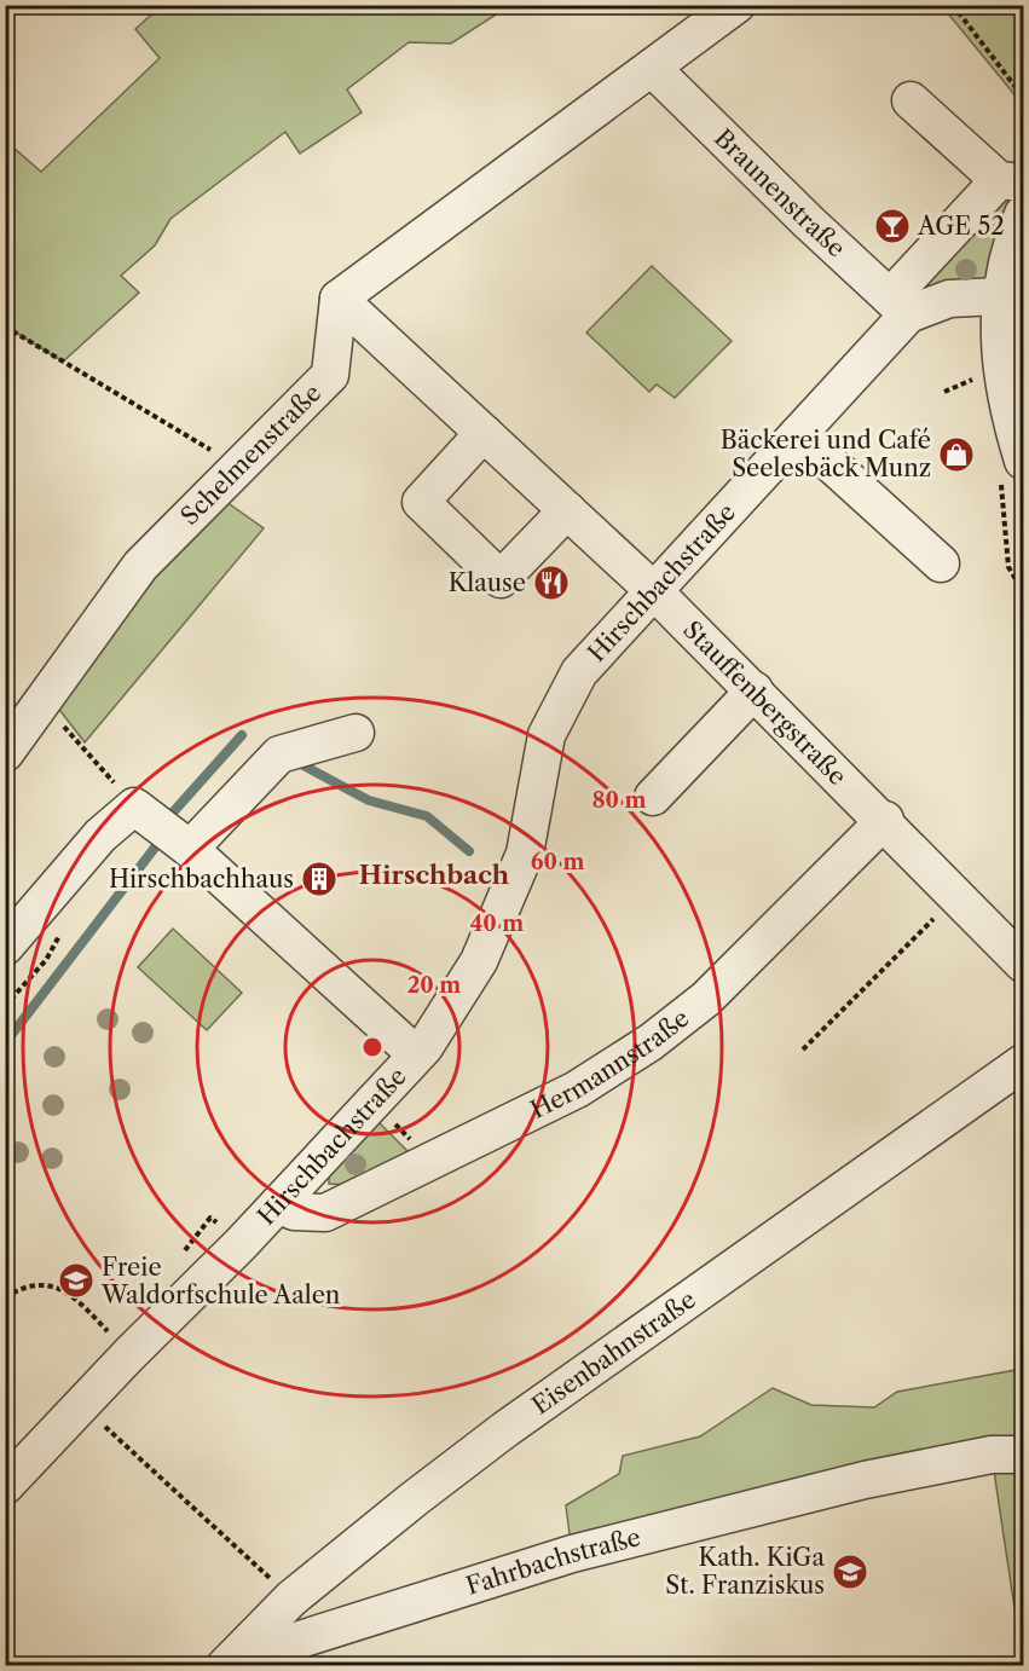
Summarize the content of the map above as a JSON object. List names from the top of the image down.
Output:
{
  "streets": {
    "street": [
      "Braunenstraße",
      "Schelmenstraße",
      "Hirschbachstraße",
      "Stauffenbergstraße",
      "Hermannstraße",
      "Eisenbahnstraße",
      "Fahrbachstraße"
    ]
  },
  "crossings": [
    ["Braunenstraße", "Hirschbachstraße"],
    ["Schelmenstraße", "Stauffenbergstraße"],
    ["Hirschbachstraße", "Stauffenbergstraße"],
    ["Hirschbachstraße", "Hermannstraße"],
    ["Stauffenbergstraße", "Hermannstraße"],
    ["Eisenbahnstraße", "Fahrbachstraße"]
  ],
  "districts": ["Hirschbach"],
  "places": {
    "bar": ["AGE 52"],
    "shop": ["Bäckerei und Café Seelesbäck Munz"],
    "restaurant": ["Klause"],
    "building": ["Hirschbachhaus"],
    "school or university": ["Freie Waldorfschule Aalen", "Kath. KiGa St. Franziskus"]
  },
  "rings": [
    "80 m",
    "60 m",
    "40 m",
    "20 m"
  ]
}
